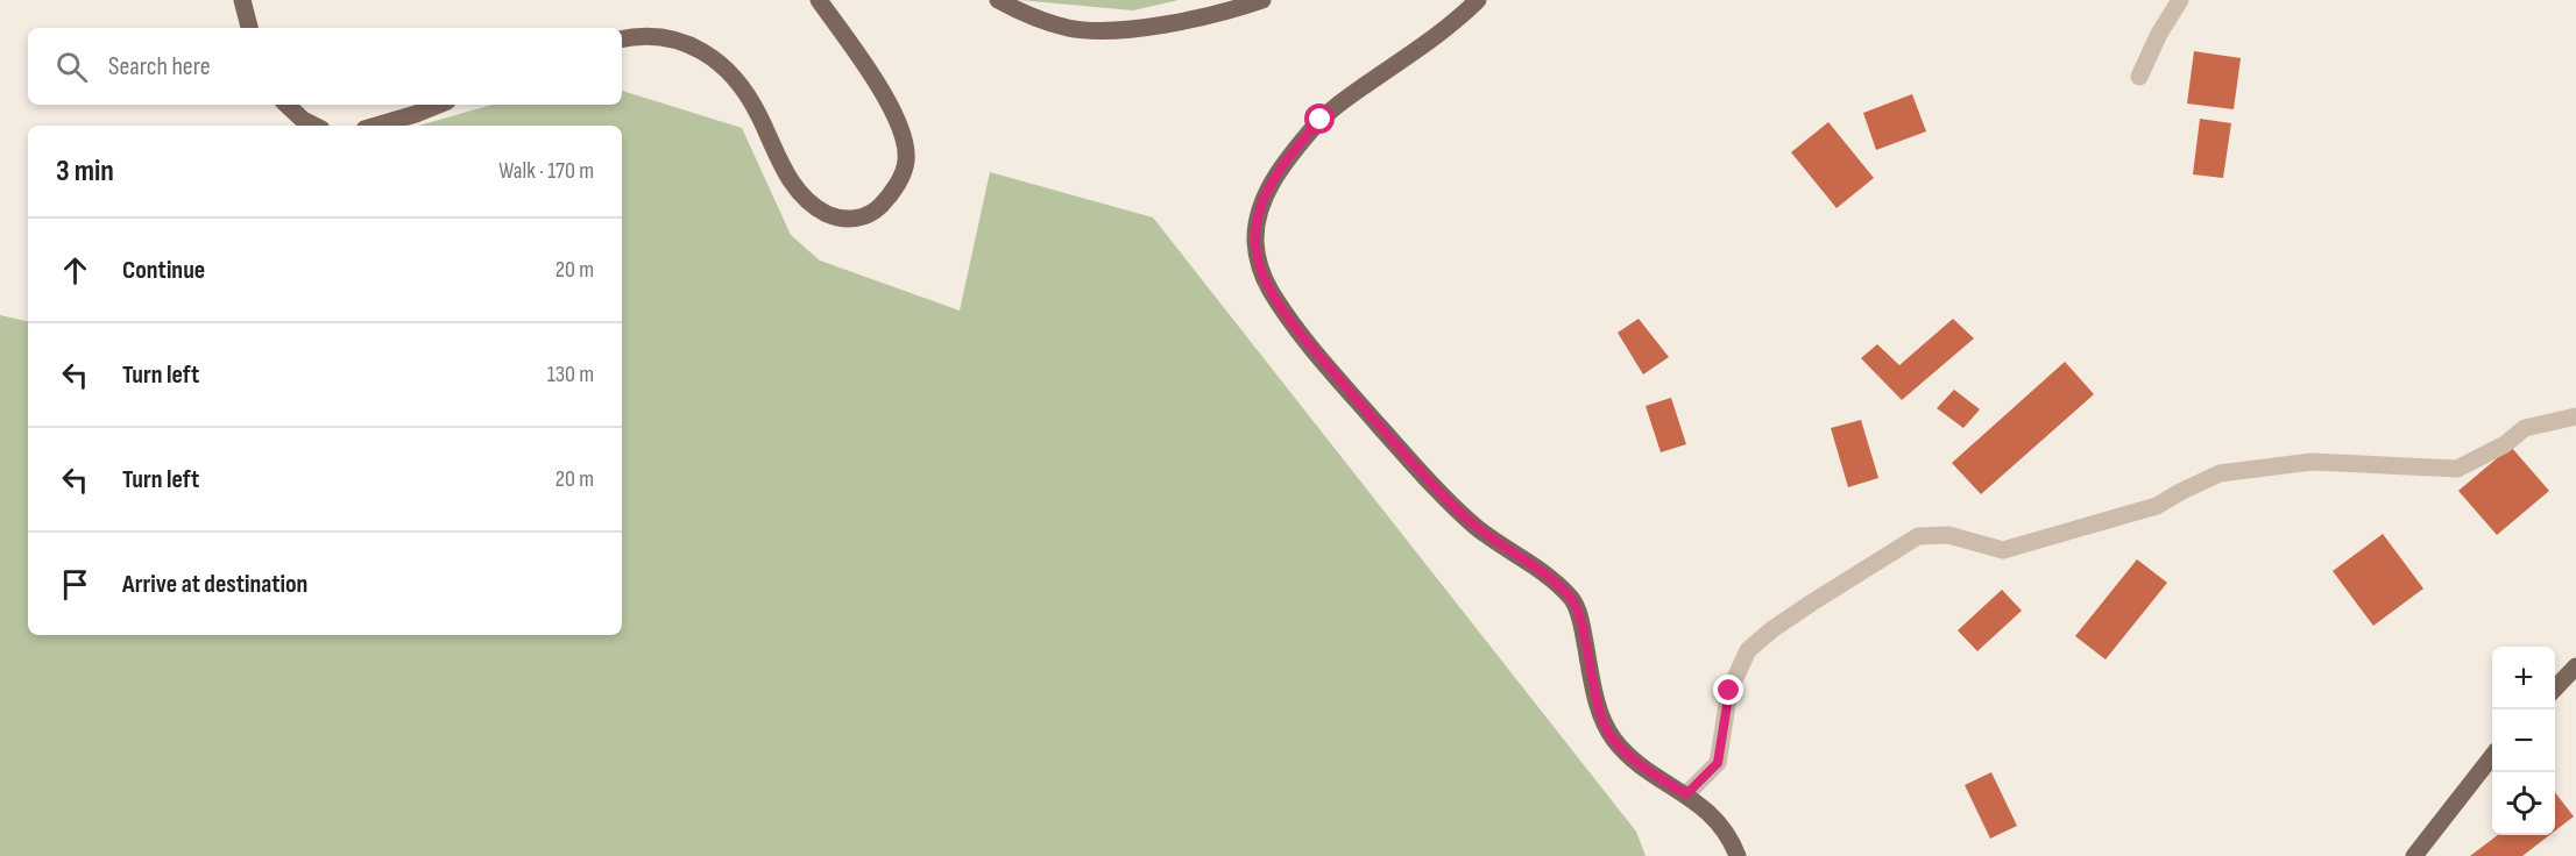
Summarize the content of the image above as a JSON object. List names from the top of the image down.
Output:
{
  "page": {
    "search": "Search here",
    "heading": ["3 min", "Walk · 170 m"],
    "list": [
      ["Continue", "20 m"],
      ["Turn left", "130 m"],
      ["Turn left", "20 m"],
      "Arrive at destination"
    ],
    "map_buttons": ["+", "−"]
  }
}
